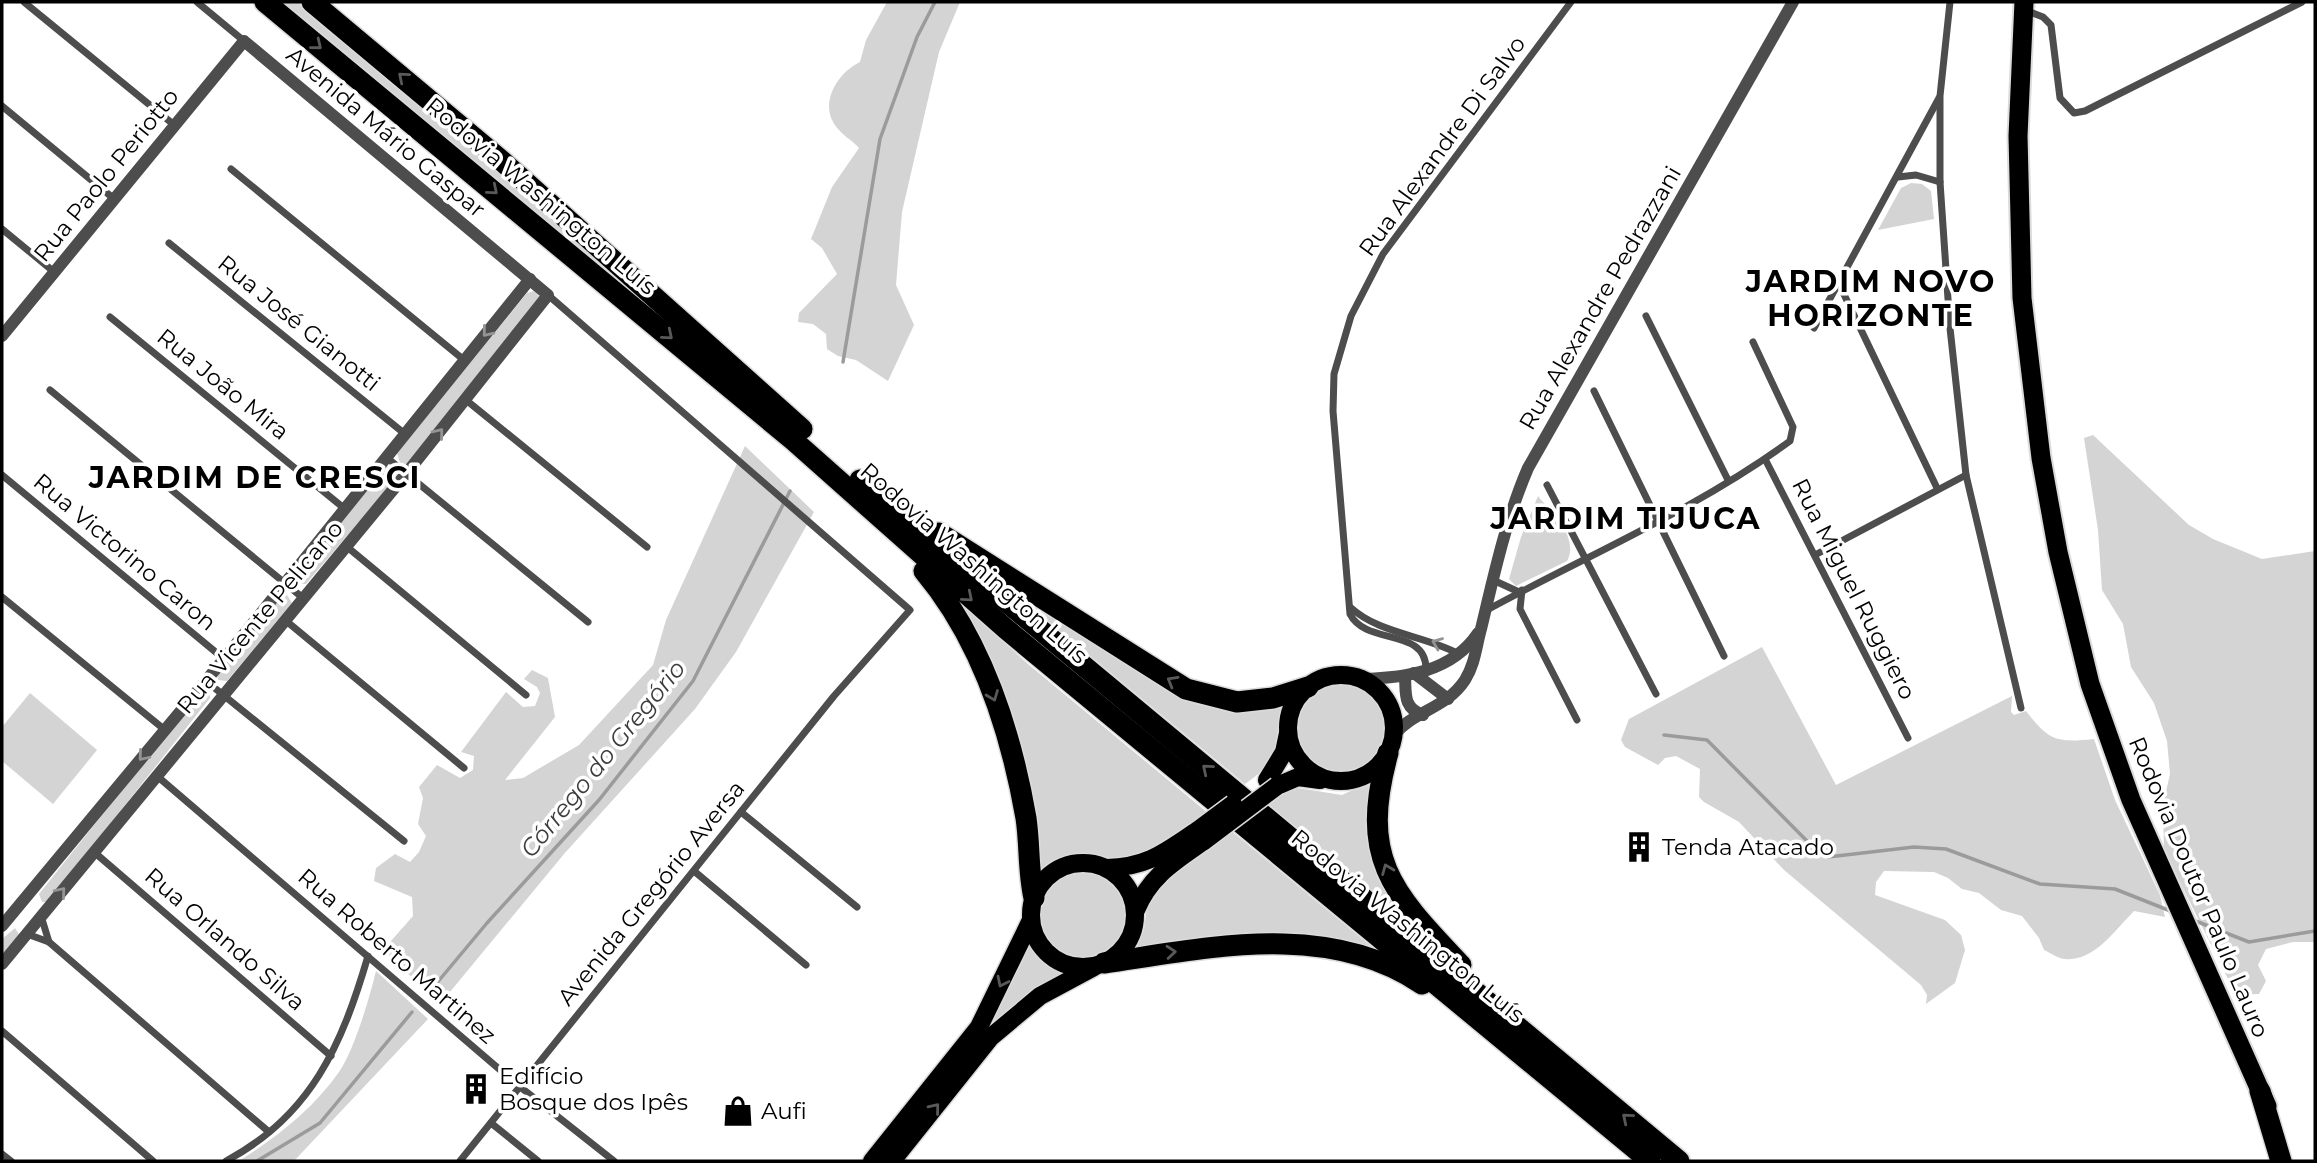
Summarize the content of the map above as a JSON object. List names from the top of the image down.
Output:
{
  "streets": {
    "highway": ["Rodovia Washington Luís", "Rodovia Doutor Paulo Lauro"],
    "street": [
      "Avenida Mário Gaspar",
      "Rua Alexandre Di Salvo",
      "Rua Paolo Periotto",
      "Rua Alexandre Pedrazzani",
      "Rua José Gianotti",
      "Rua João Mira",
      "Rua Victorino Caron",
      "Rua Miguel Ruggiero",
      "Rua Vicente Pelicano",
      "Avenida Gregório Aversa",
      "Rua Orlando Silva",
      "Rua Roberto Martinez"
    ]
  },
  "crossings": [
    ["Avenida Mário Gaspar", "Rua Paolo Periotto"],
    ["Avenida Mário Gaspar", "Rua Vicente Pelicano"],
    ["Avenida Mário Gaspar", "Avenida Gregório Aversa"],
    ["Rua José Gianotti", "Rua Vicente Pelicano"],
    ["Rua João Mira", "Rua Vicente Pelicano"],
    ["Rua Victorino Caron", "Rua Vicente Pelicano"],
    ["Rua Vicente Pelicano", "Avenida Gregório Aversa"],
    ["Rua Vicente Pelicano", "Rua Orlando Silva"],
    ["Rua Vicente Pelicano", "Rua Roberto Martinez"],
    ["Avenida Gregório Aversa", "Rua Roberto Martinez"]
  ],
  "districts": ["JARDIM NOVO HORIZONTE", "JARDIM DE CRESCI", "JARDIM TIJUCA"],
  "water": ["Córrego do Gregório"],
  "places": {
    "building": ["Tenda Atacado", "Edifício Bosque dos Ipês"],
    "shop": ["Aufi"]
  }
}
